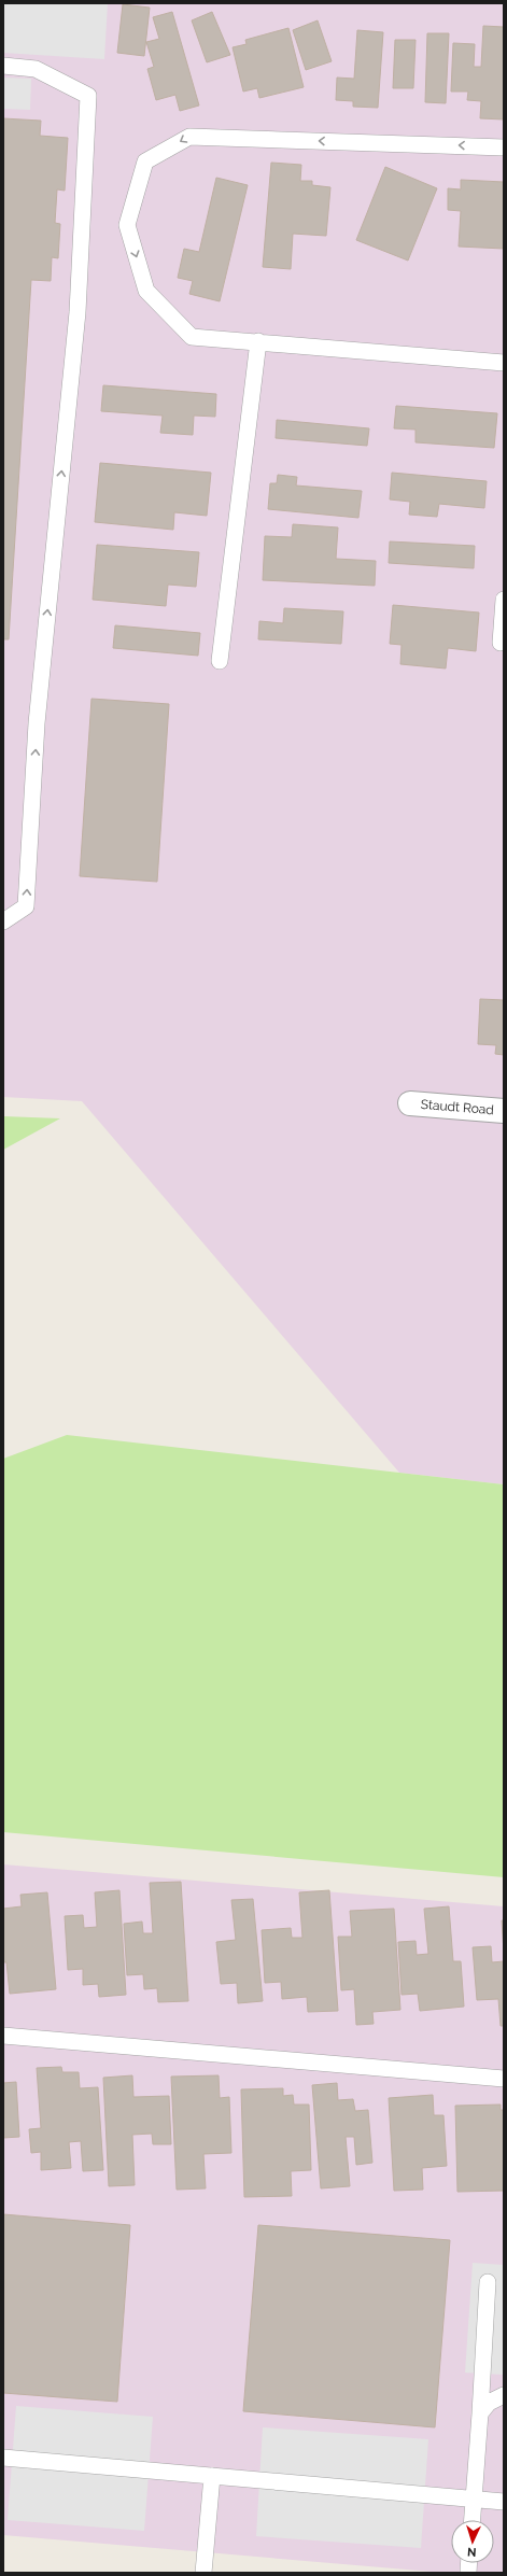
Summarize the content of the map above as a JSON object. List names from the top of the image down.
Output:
{
  "streets": {
    "street": ["Staudt Road"]
  },
  "north": "bottom"
}
